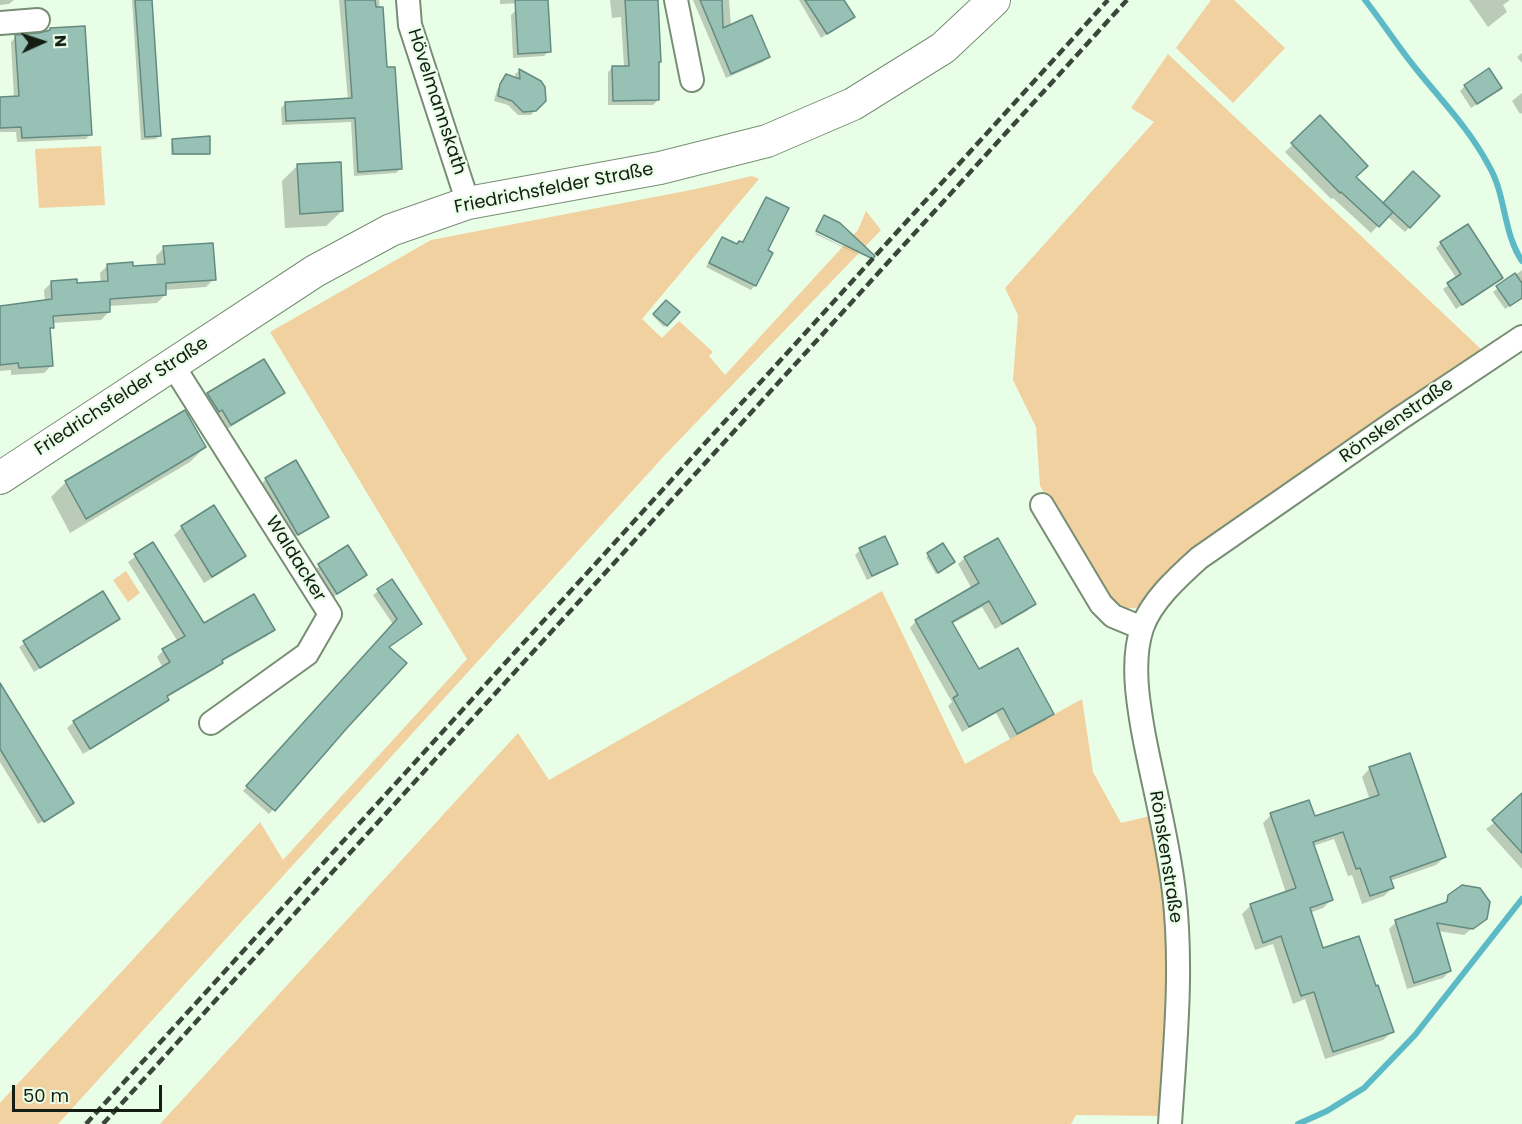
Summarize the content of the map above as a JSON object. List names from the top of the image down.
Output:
{
  "streets": {
    "main road": ["Friedrichsfelder Straße"],
    "street": ["Hövelmannskath", "Rönskenstraße", "Waldacker"]
  },
  "crossings": [
    ["Hövelmannskath", "Friedrichsfelder Straße"],
    ["Friedrichsfelder Straße", "Waldacker"]
  ],
  "scale_bar": "50 m",
  "north": "right"
}
